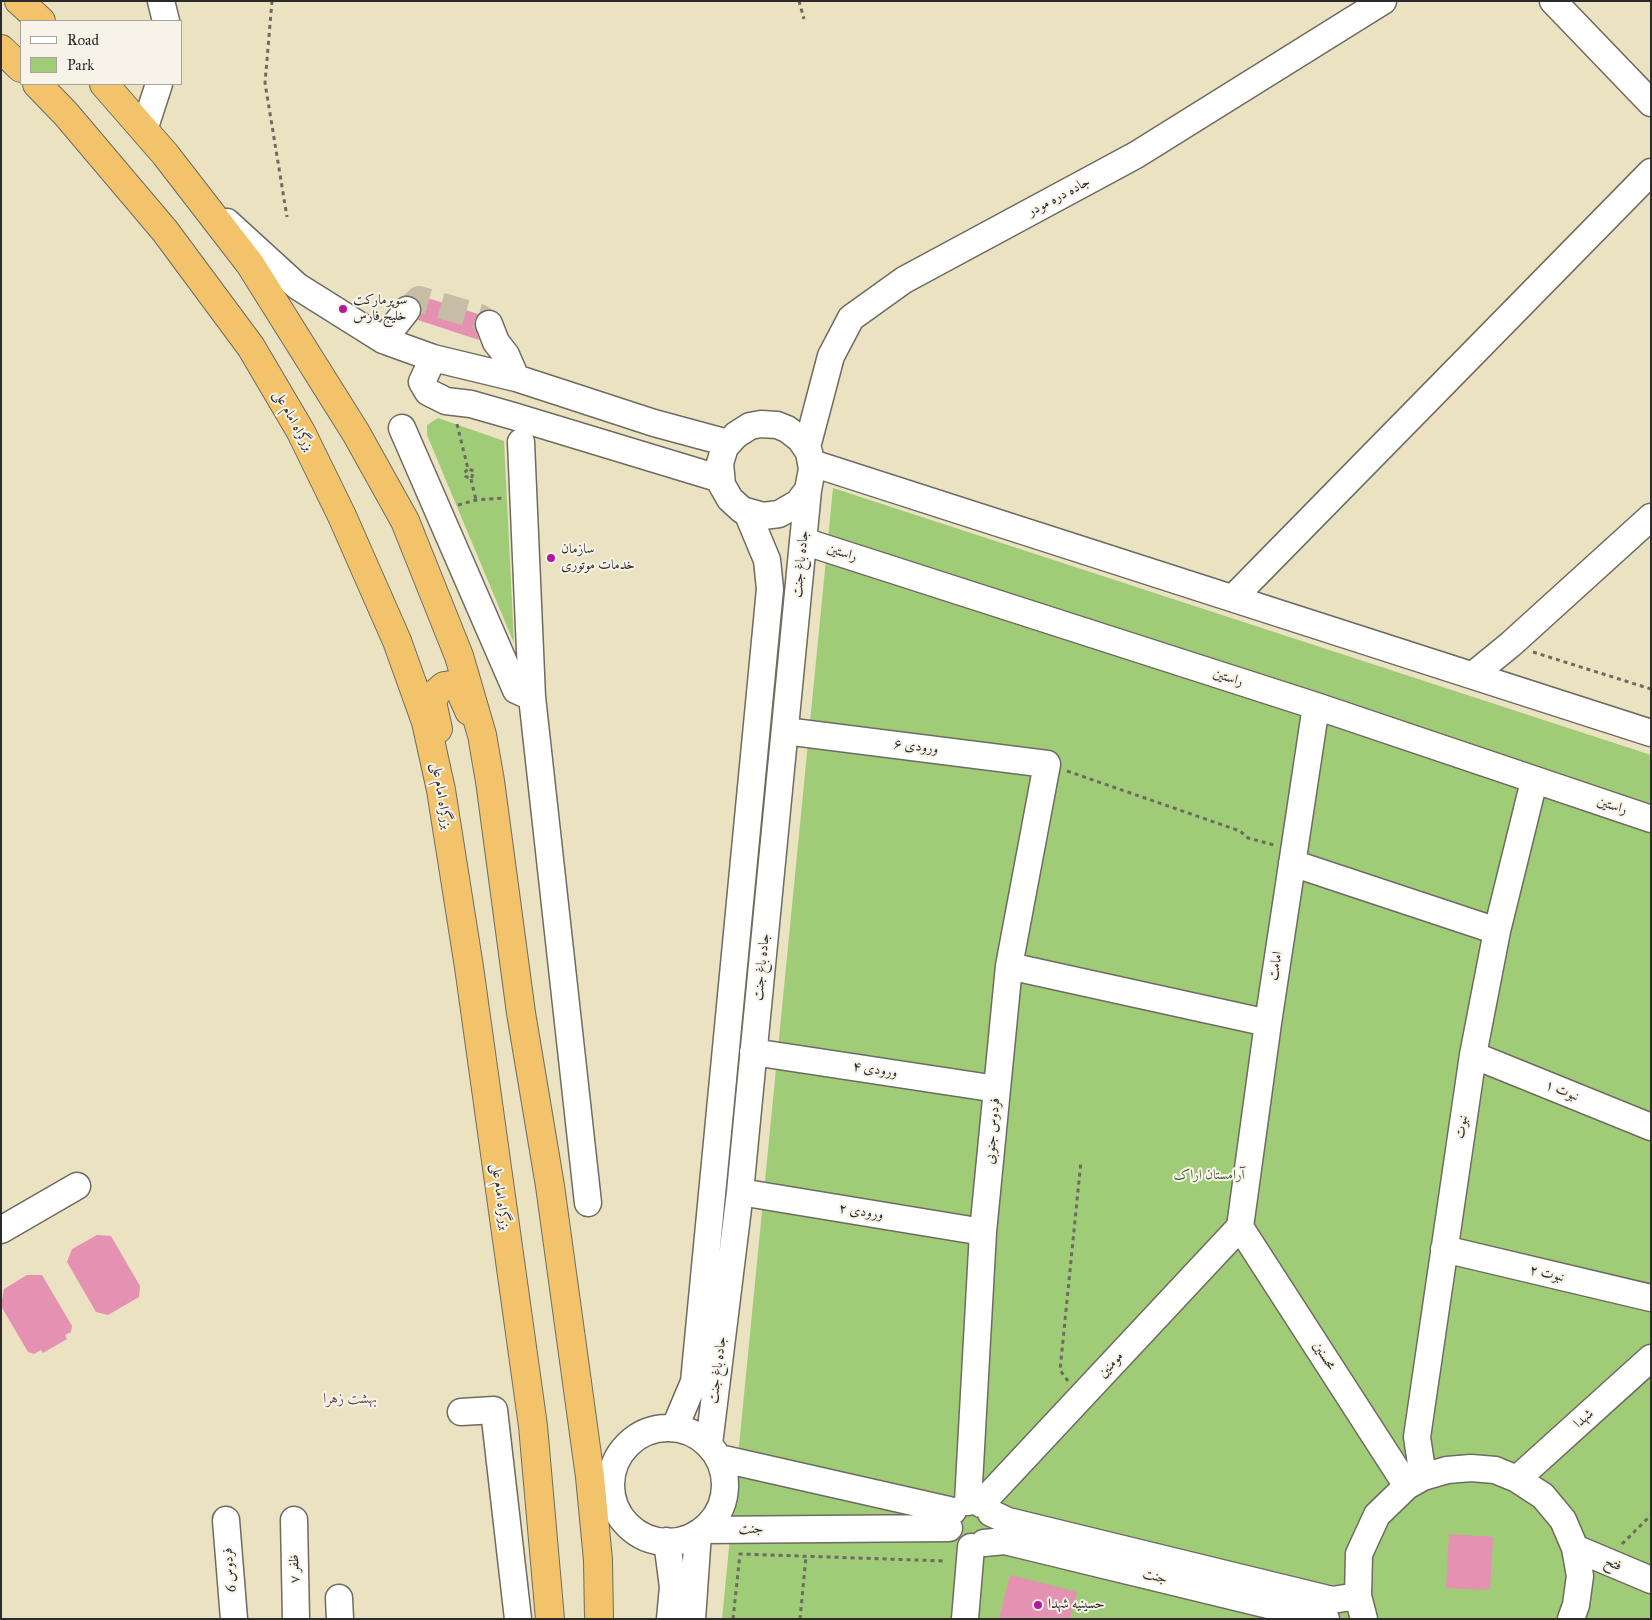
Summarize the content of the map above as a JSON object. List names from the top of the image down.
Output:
{
  "streets": {
    "highway": ["بزرگراه امام علی"],
    "street": [
      "جاده دره مودر",
      "راستین",
      "جاده باغ جنت",
      "ورودی ۶",
      "امامت",
      "ورودی ۴",
      "نبوت ۱",
      "نبوت",
      "فردوس جنوبی",
      "ورودی ۲",
      "نبوت ۲",
      "محسنین",
      "مومنین",
      "شهدا",
      "جنت",
      "فتح",
      "ظفر ۷",
      "فردوس 6"
    ]
  },
  "crossings": [
    ["جاده دره مودر", "جاده باغ جنت"],
    ["راستین", "جاده باغ جنت"],
    ["راستین", "امامت"],
    ["راستین", "نبوت"],
    ["جاده باغ جنت", "ورودی ۶"],
    ["جاده باغ جنت", "ورودی ۴"],
    ["جاده باغ جنت", "ورودی ۲"],
    ["جاده باغ جنت", "جنت"],
    ["ورودی ۶", "فردوس جنوبی"],
    ["امامت", "محسنین"],
    ["امامت", "مومنین"],
    ["ورودی ۴", "فردوس جنوبی"],
    ["نبوت ۱", "نبوت"],
    ["نبوت", "نبوت ۲"],
    ["نبوت", "محسنین"],
    ["فردوس جنوبی", "ورودی ۲"],
    ["فردوس جنوبی", "مومنین"],
    ["فردوس جنوبی", "جنت"],
    ["محسنین", "مومنین"],
    ["مومنین", "جنت"]
  ],
  "districts": ["بهشت زهرا"],
  "parks": ["آرامستان اراک"],
  "places": ["سوپرمارکت خلیج فارس", "سازمان خدمات موتوری", "حسینیه شهدا"],
  "legend": ["Road", "Park"]
}
